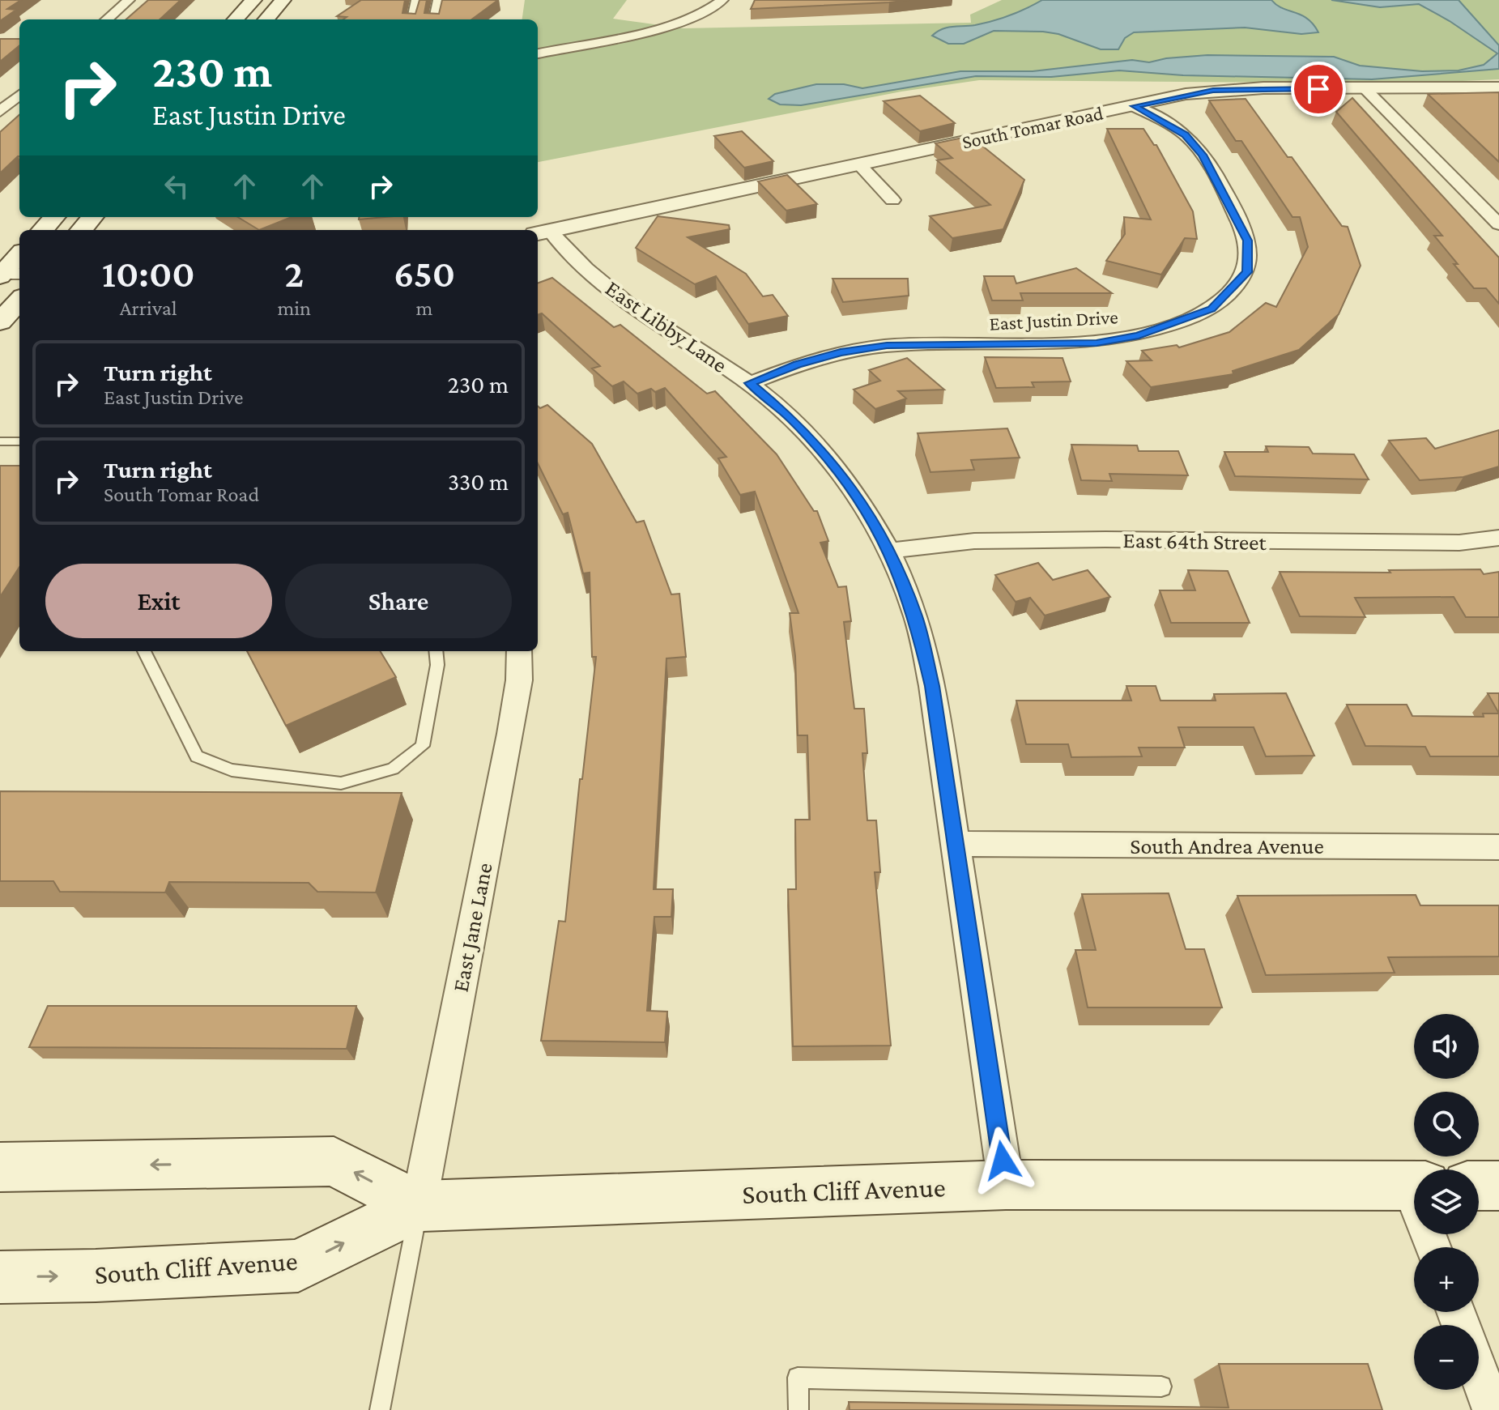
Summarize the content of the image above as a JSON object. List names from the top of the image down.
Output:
{
  "streets": {
    "main road": ["South Cliff Avenue"],
    "street": [
      "South Tomar Road",
      "East Justin Drive",
      "East Libby Lane",
      "East 64th Street",
      "South Andrea Avenue",
      "East Jane Lane"
    ]
  },
  "crossings": [
    ["South Tomar Road", "East Justin Drive"],
    ["South Tomar Road", "East Libby Lane"],
    ["East Justin Drive", "East Libby Lane"],
    ["East Libby Lane", "East 64th Street"],
    ["East Libby Lane", "South Andrea Avenue"],
    ["East Libby Lane", "South Cliff Avenue"],
    ["East Jane Lane", "South Cliff Avenue"]
  ],
  "page": {
    "turn": ["230 m", "East Justin Drive"],
    "eta": [
      "10:00",
      "Arrival",
      "2",
      "min",
      "650",
      "m"
    ],
    "list": [
      {
        "name": "Turn right",
        "note": "East Justin Drive",
        "value": "230 m"
      },
      {
        "name": "Turn right",
        "note": "South Tomar Road",
        "value": "330 m"
      }
    ],
    "buttons": ["Exit", "Share"],
    "map_buttons": ["+", "−"]
  }
}
